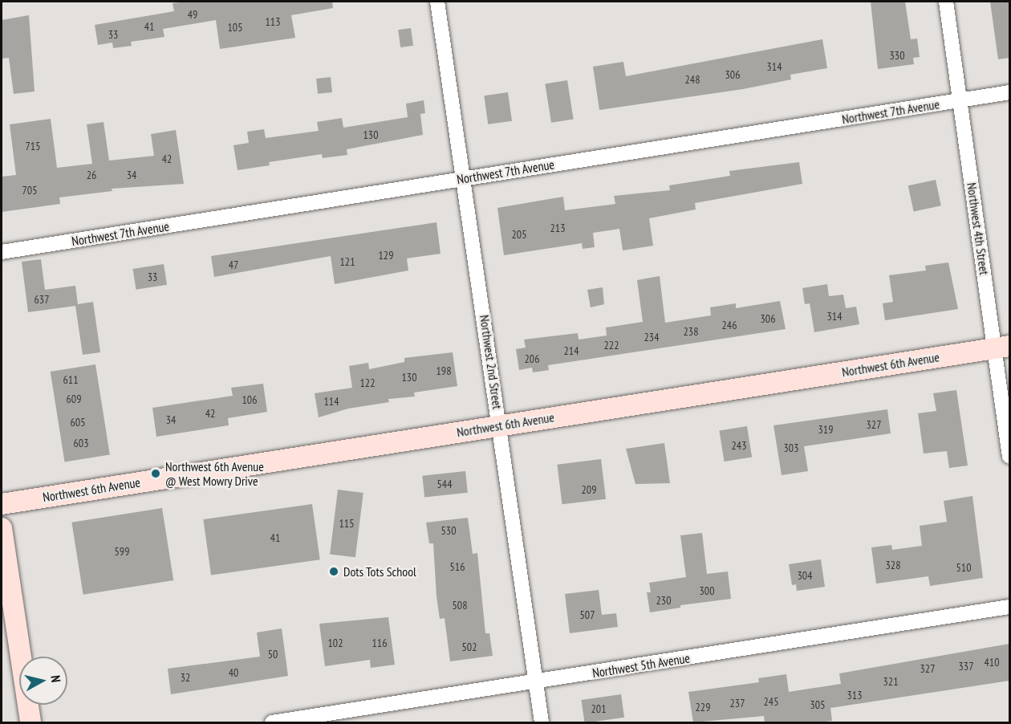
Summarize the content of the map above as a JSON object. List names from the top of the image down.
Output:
{
  "streets": {
    "street": [
      "Northwest 7th Avenue",
      "Northwest 4th Street",
      "Northwest 2nd Street",
      "Northwest 6th Avenue",
      "Northwest 5th Avenue"
    ]
  },
  "crossings": [
    ["Northwest 7th Avenue", "Northwest 4th Street"],
    ["Northwest 7th Avenue", "Northwest 2nd Street"],
    ["Northwest 4th Street", "Northwest 6th Avenue"],
    ["Northwest 2nd Street", "Northwest 6th Avenue"],
    ["Northwest 2nd Street", "Northwest 5th Avenue"]
  ],
  "places": ["Northwest 6th Avenue @ West Mowry Drive", "Dots Tots School"],
  "house_numbers": [
    "49",
    "113",
    "41",
    "105",
    "33",
    "330",
    "314",
    "306",
    "248",
    "130",
    "715",
    "42",
    "26",
    "34",
    "705",
    "213",
    "205",
    "129",
    "121",
    "47",
    "33",
    "637",
    "314",
    "306",
    "246",
    "238",
    "234",
    "222",
    "214",
    "206",
    "198",
    "130",
    "611",
    "122",
    "609",
    "106",
    "114",
    "42",
    "34",
    "605",
    "327",
    "319",
    "603",
    "243",
    "303",
    "544",
    "209",
    "115",
    "530",
    "41",
    "599",
    "328",
    "516",
    "510",
    "304",
    "300",
    "230",
    "508",
    "507",
    "102",
    "116",
    "502",
    "50",
    "410",
    "337",
    "327",
    "40",
    "32",
    "321",
    "313",
    "245",
    "237",
    "305",
    "229",
    "201"
  ],
  "north": "right"
}
